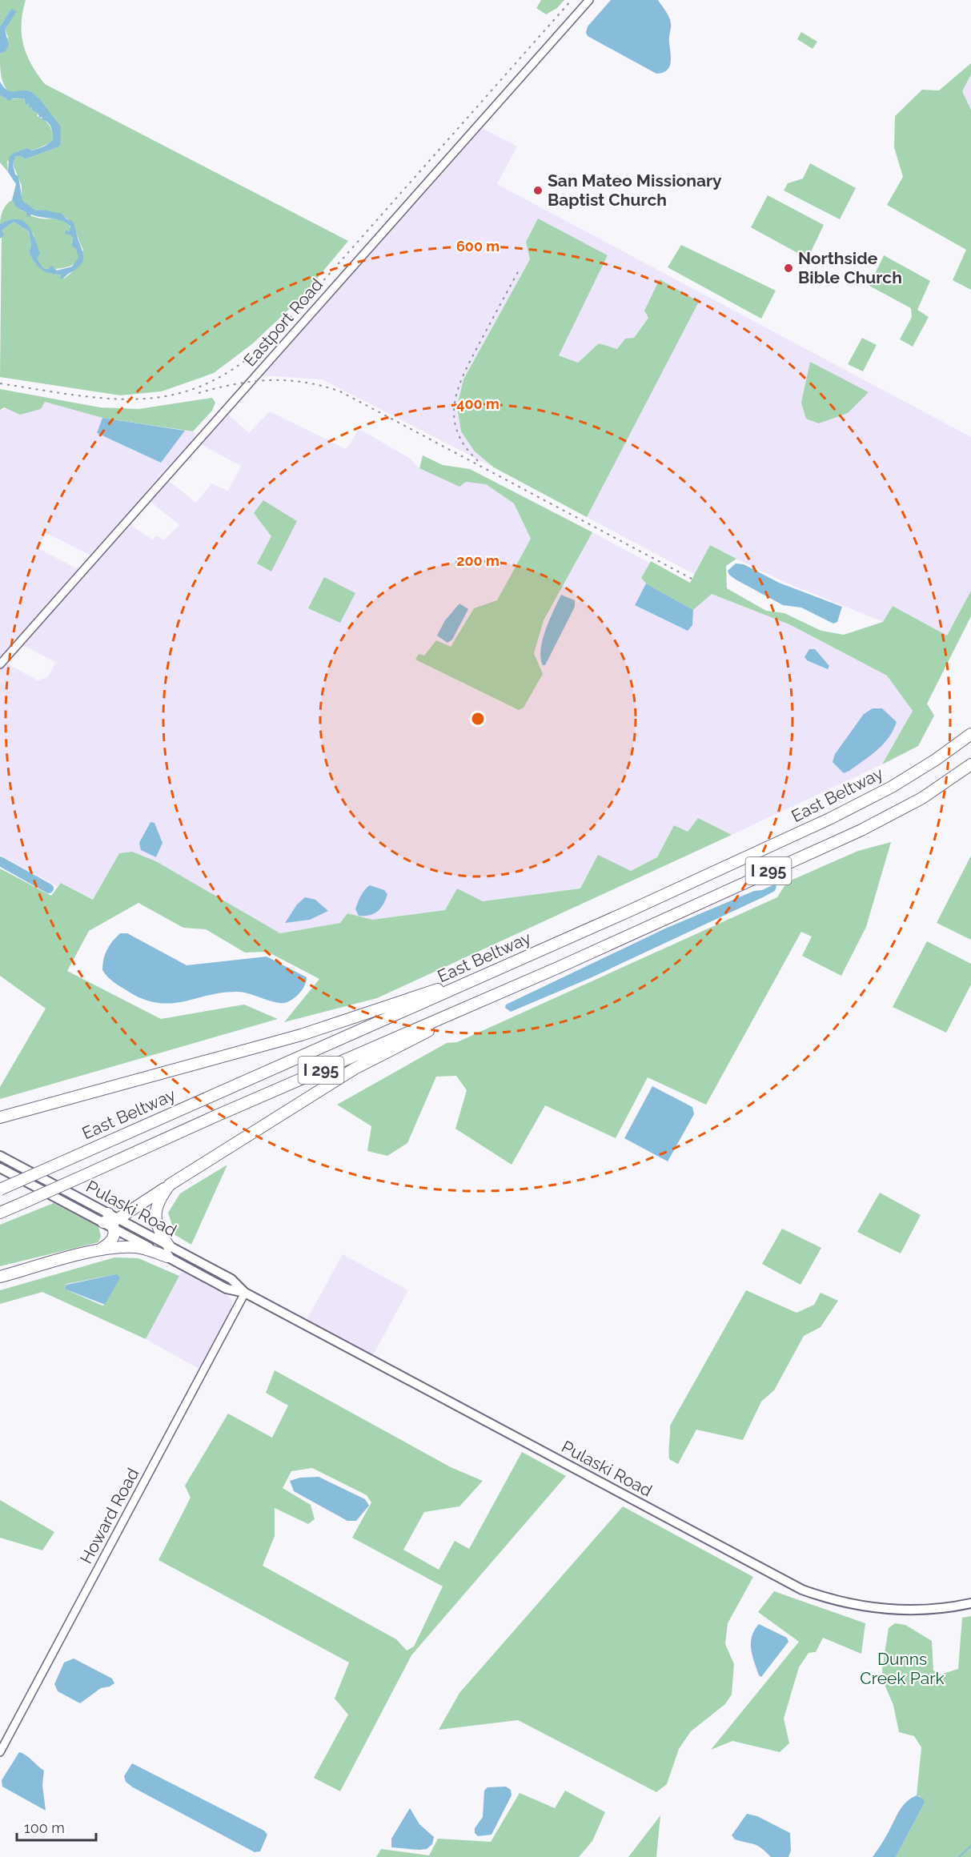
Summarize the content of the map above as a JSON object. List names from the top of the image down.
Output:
{
  "streets": {
    "highway": ["East Beltway", "I 295"],
    "main road": ["Pulaski Road"],
    "street": ["Eastport Road", "Howard Road"]
  },
  "crossings": [
    ["Pulaski Road", "Howard Road"]
  ],
  "parks": ["Dunns Creek Park"],
  "places": ["San Mateo Missionary Baptist Church", "Northside Bible Church"],
  "scale_bar": "100 m",
  "rings": ["600 m", "400 m", "200 m"]
}
